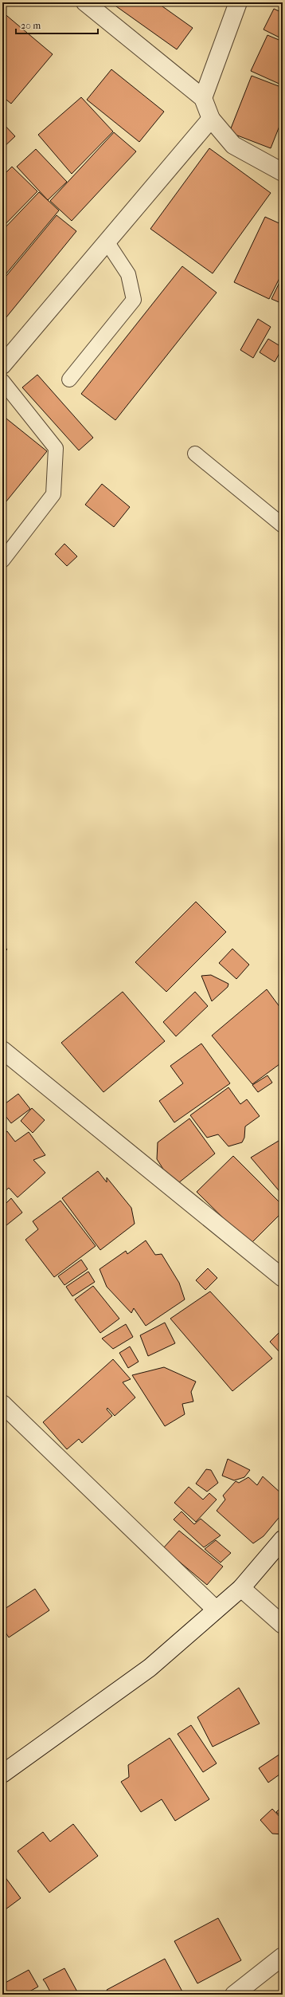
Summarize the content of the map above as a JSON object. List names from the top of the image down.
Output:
{
  "scale_bar": "20 m"
}
